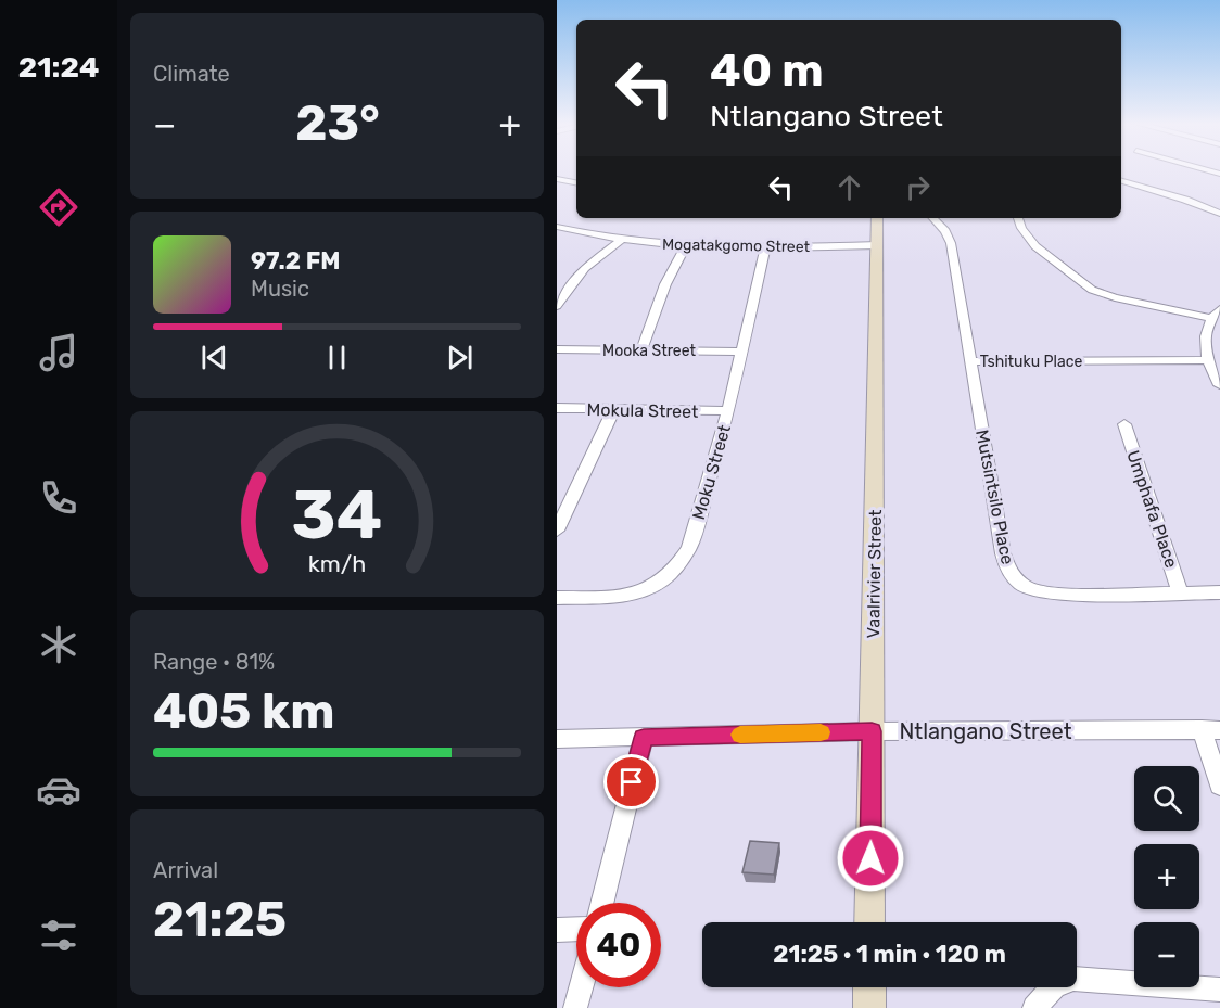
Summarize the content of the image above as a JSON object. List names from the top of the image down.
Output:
{
  "streets": {
    "street": [
      "Mogatakgomo Street",
      "Mooka Street",
      "Tshituku Place",
      "Mokula Street",
      "Moku Street",
      "Mutsintsilo Place",
      "Umphafa Place",
      "Vaalrivier Street",
      "Ntlangano Street"
    ]
  },
  "crossings": [
    ["Mogatakgomo Street", "Moku Street"],
    ["Mogatakgomo Street", "Vaalrivier Street"],
    ["Mooka Street", "Moku Street"],
    ["Tshituku Place", "Mutsintsilo Place"],
    ["Mokula Street", "Moku Street"],
    ["Mutsintsilo Place", "Umphafa Place"],
    ["Vaalrivier Street", "Ntlangano Street"]
  ],
  "page": {
    "tabs": "21:24",
    "tile": [
      "Climate",
      ["Range · 81%", "405 km"],
      ["Arrival", "21:25"]
    ],
    "turn": ["40 m", "Ntlangano Street"],
    "heat": ["−", "23°", "+"],
    "song": ["97.2 FM", "Music"],
    "map_buttons": ["+", "−"],
    "limit": "40",
    "trip": "21:25 · 1 min · 120 m",
    "gauge": ["34", "km/h"]
  }
}
